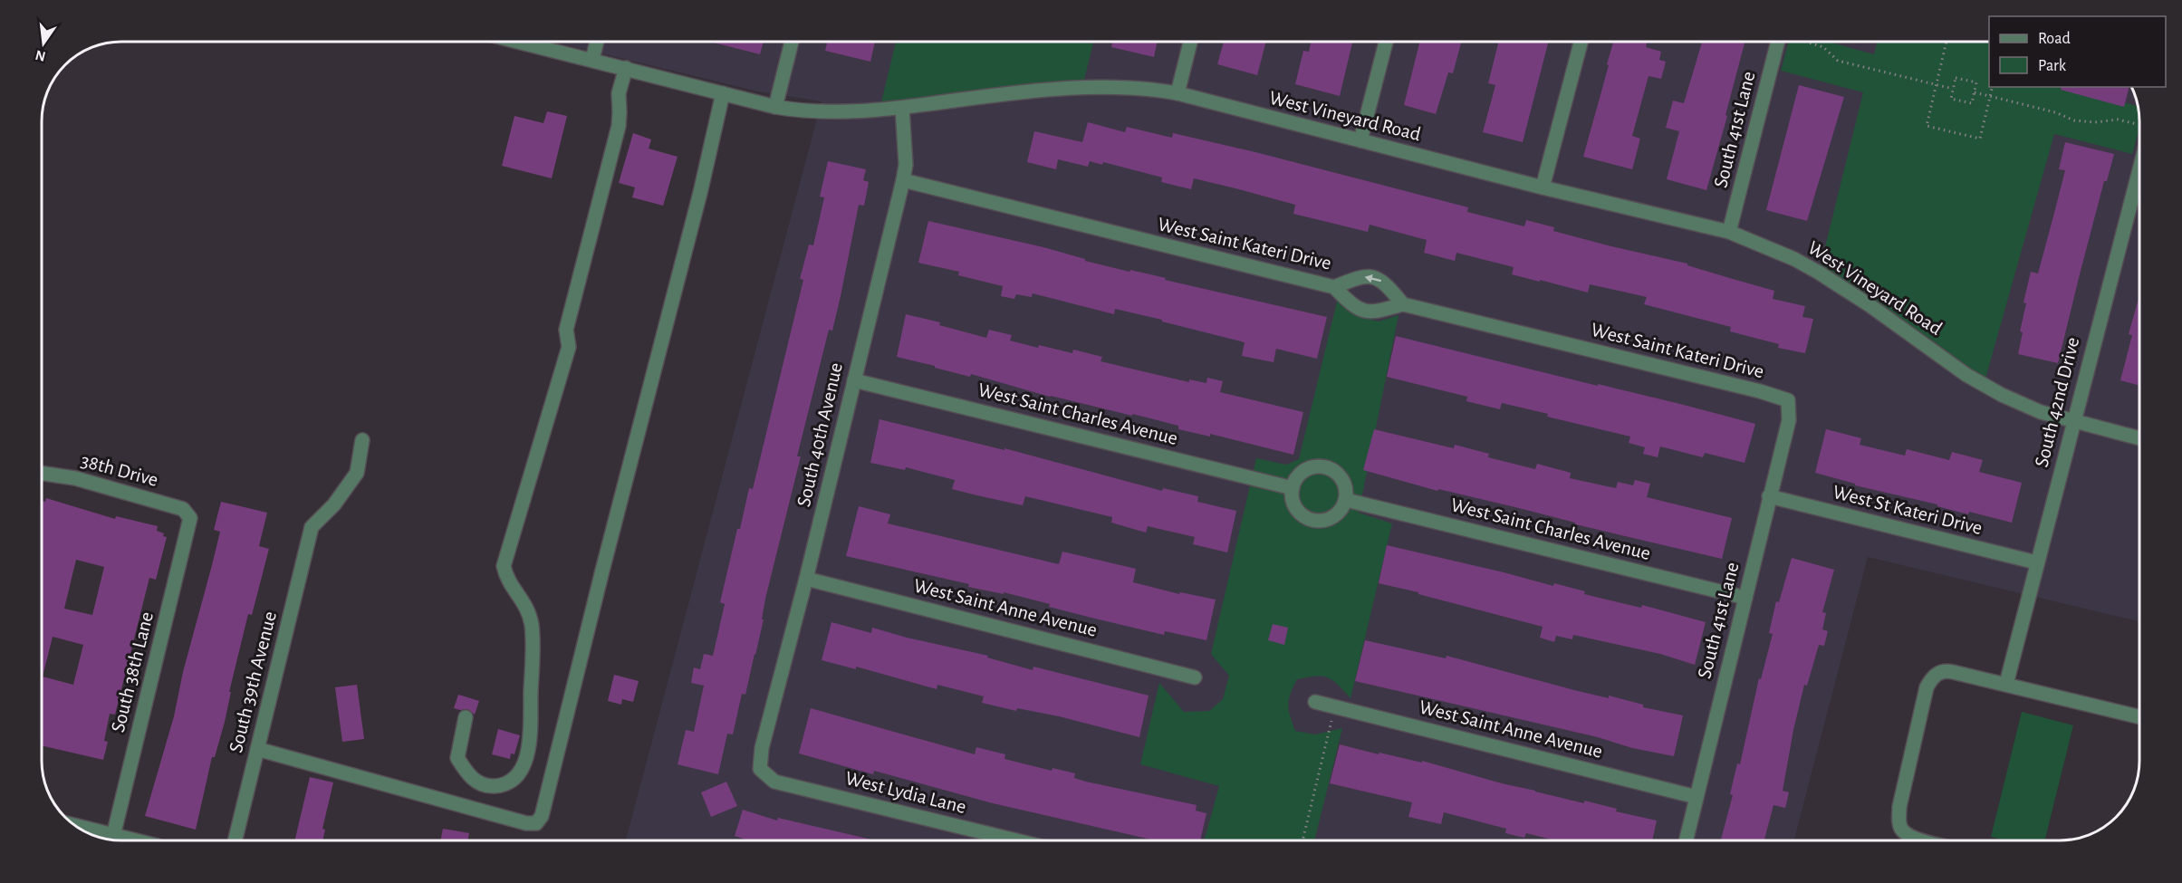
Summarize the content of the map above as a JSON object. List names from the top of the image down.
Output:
{
  "streets": {
    "street": [
      "West Vineyard Road",
      "South 41st Lane",
      "West Saint Kateri Drive",
      "South 42nd Drive",
      "West Saint Charles Avenue",
      "South 40th Avenue",
      "38th Drive",
      "West St Kateri Drive",
      "West Saint Anne Avenue",
      "South 38th Lane",
      "South 39th Avenue",
      "West Lydia Lane"
    ]
  },
  "crossings": [
    ["West Vineyard Road", "South 41st Lane"],
    ["West Vineyard Road", "South 42nd Drive"],
    ["West Vineyard Road", "South 40th Avenue"],
    ["South 41st Lane", "West Saint Kateri Drive"],
    ["South 41st Lane", "West Saint Charles Avenue"],
    ["South 41st Lane", "West St Kateri Drive"],
    ["South 41st Lane", "West Saint Anne Avenue"],
    ["West Saint Kateri Drive", "South 40th Avenue"],
    ["South 42nd Drive", "West St Kateri Drive"],
    ["West Saint Charles Avenue", "South 40th Avenue"],
    ["South 40th Avenue", "West Saint Anne Avenue"],
    ["South 40th Avenue", "West Lydia Lane"],
    ["38th Drive", "South 38th Lane"]
  ],
  "legend": ["Road", "Park"],
  "north": "bottom"
}
